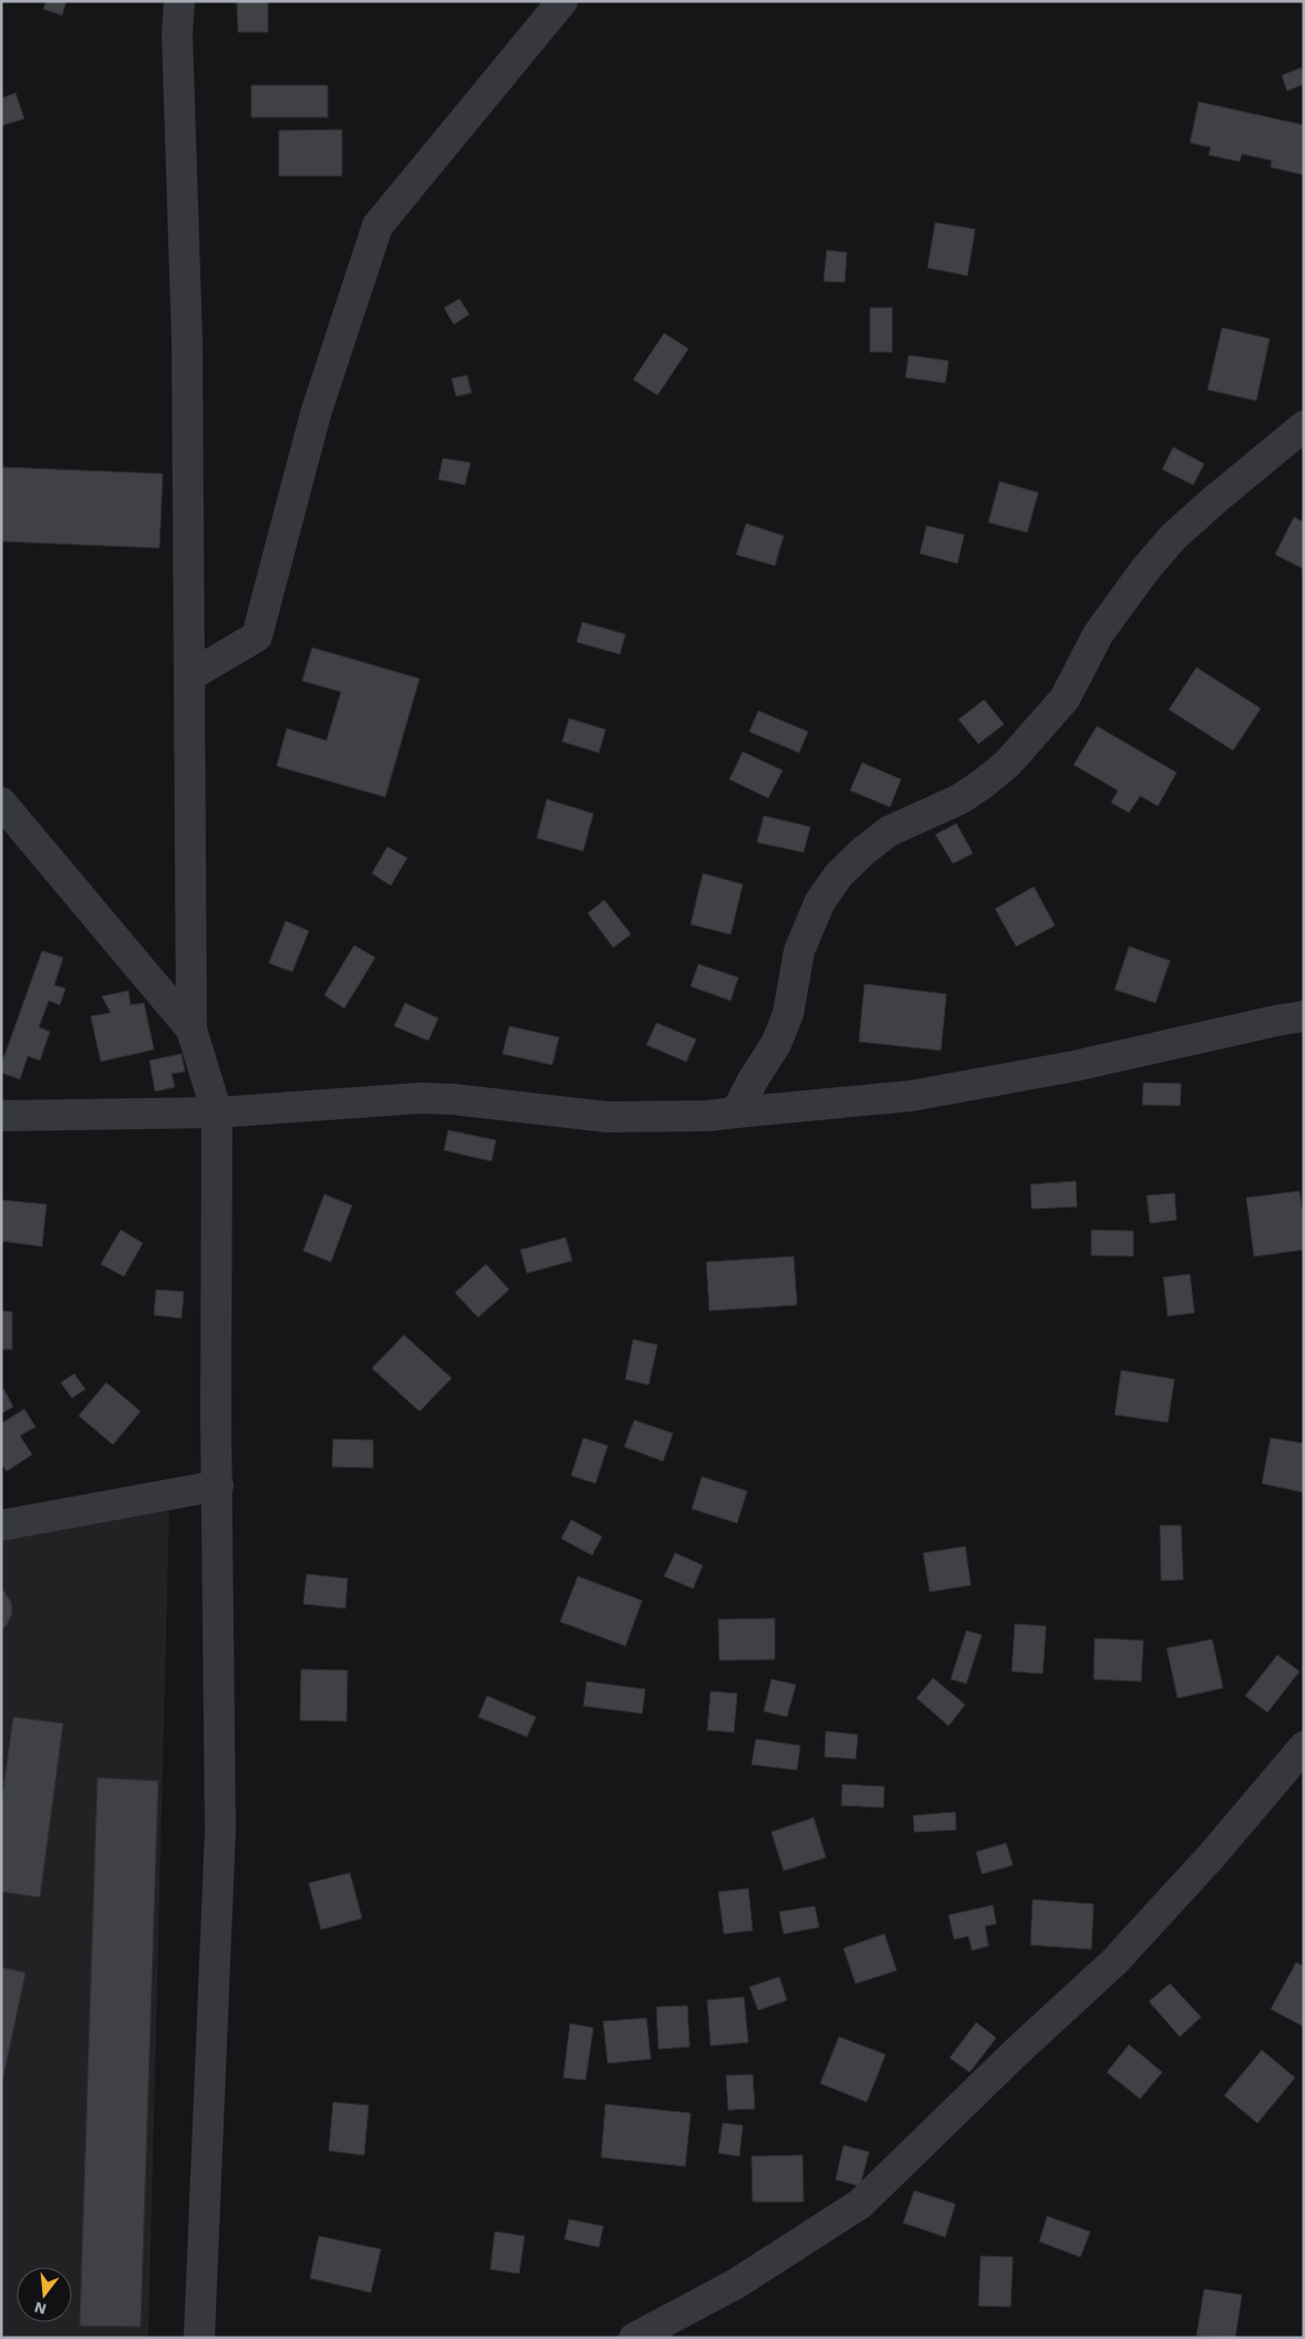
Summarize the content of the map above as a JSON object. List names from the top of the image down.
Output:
{
  "north": "bottom"
}
